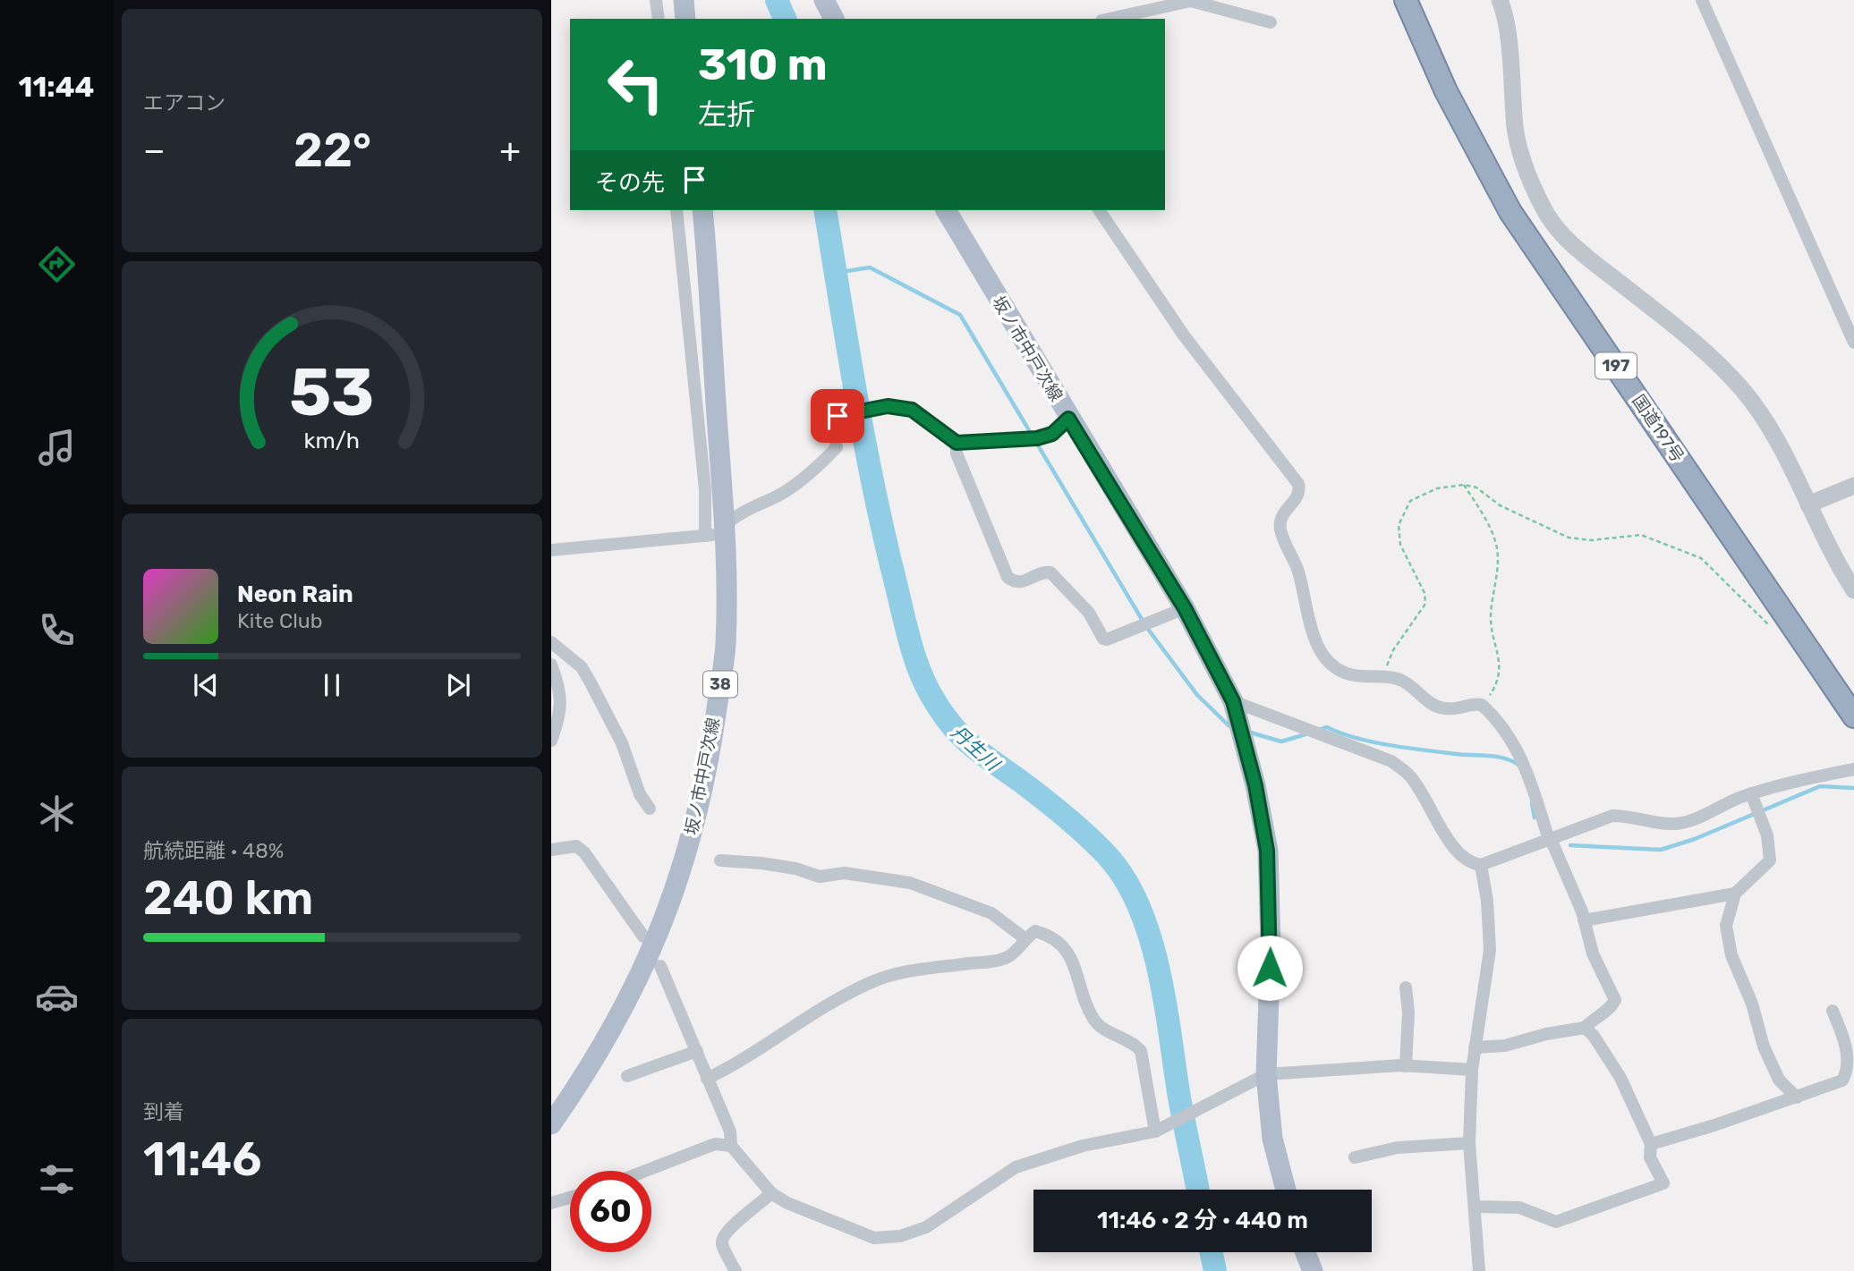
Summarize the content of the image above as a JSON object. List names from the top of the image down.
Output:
{
  "streets": {
    "highway": ["197", "国道197号"],
    "main road": ["坂ノ市中戸次線", "38"]
  },
  "water": ["丹生川"],
  "page": {
    "tabs": "11:44",
    "tile": [
      "エアコン",
      ["航続距離 · 48%", "240 km"],
      ["到着", "11:46"]
    ],
    "turn": ["310 m", "左折"],
    "heat": ["−", "22°", "+"],
    "then": "その先",
    "song": ["Neon Rain", "Kite Club"],
    "limit": "60",
    "trip": "11:46 · 2 分 · 440 m",
    "gauge": ["53", "km/h"]
  }
}
